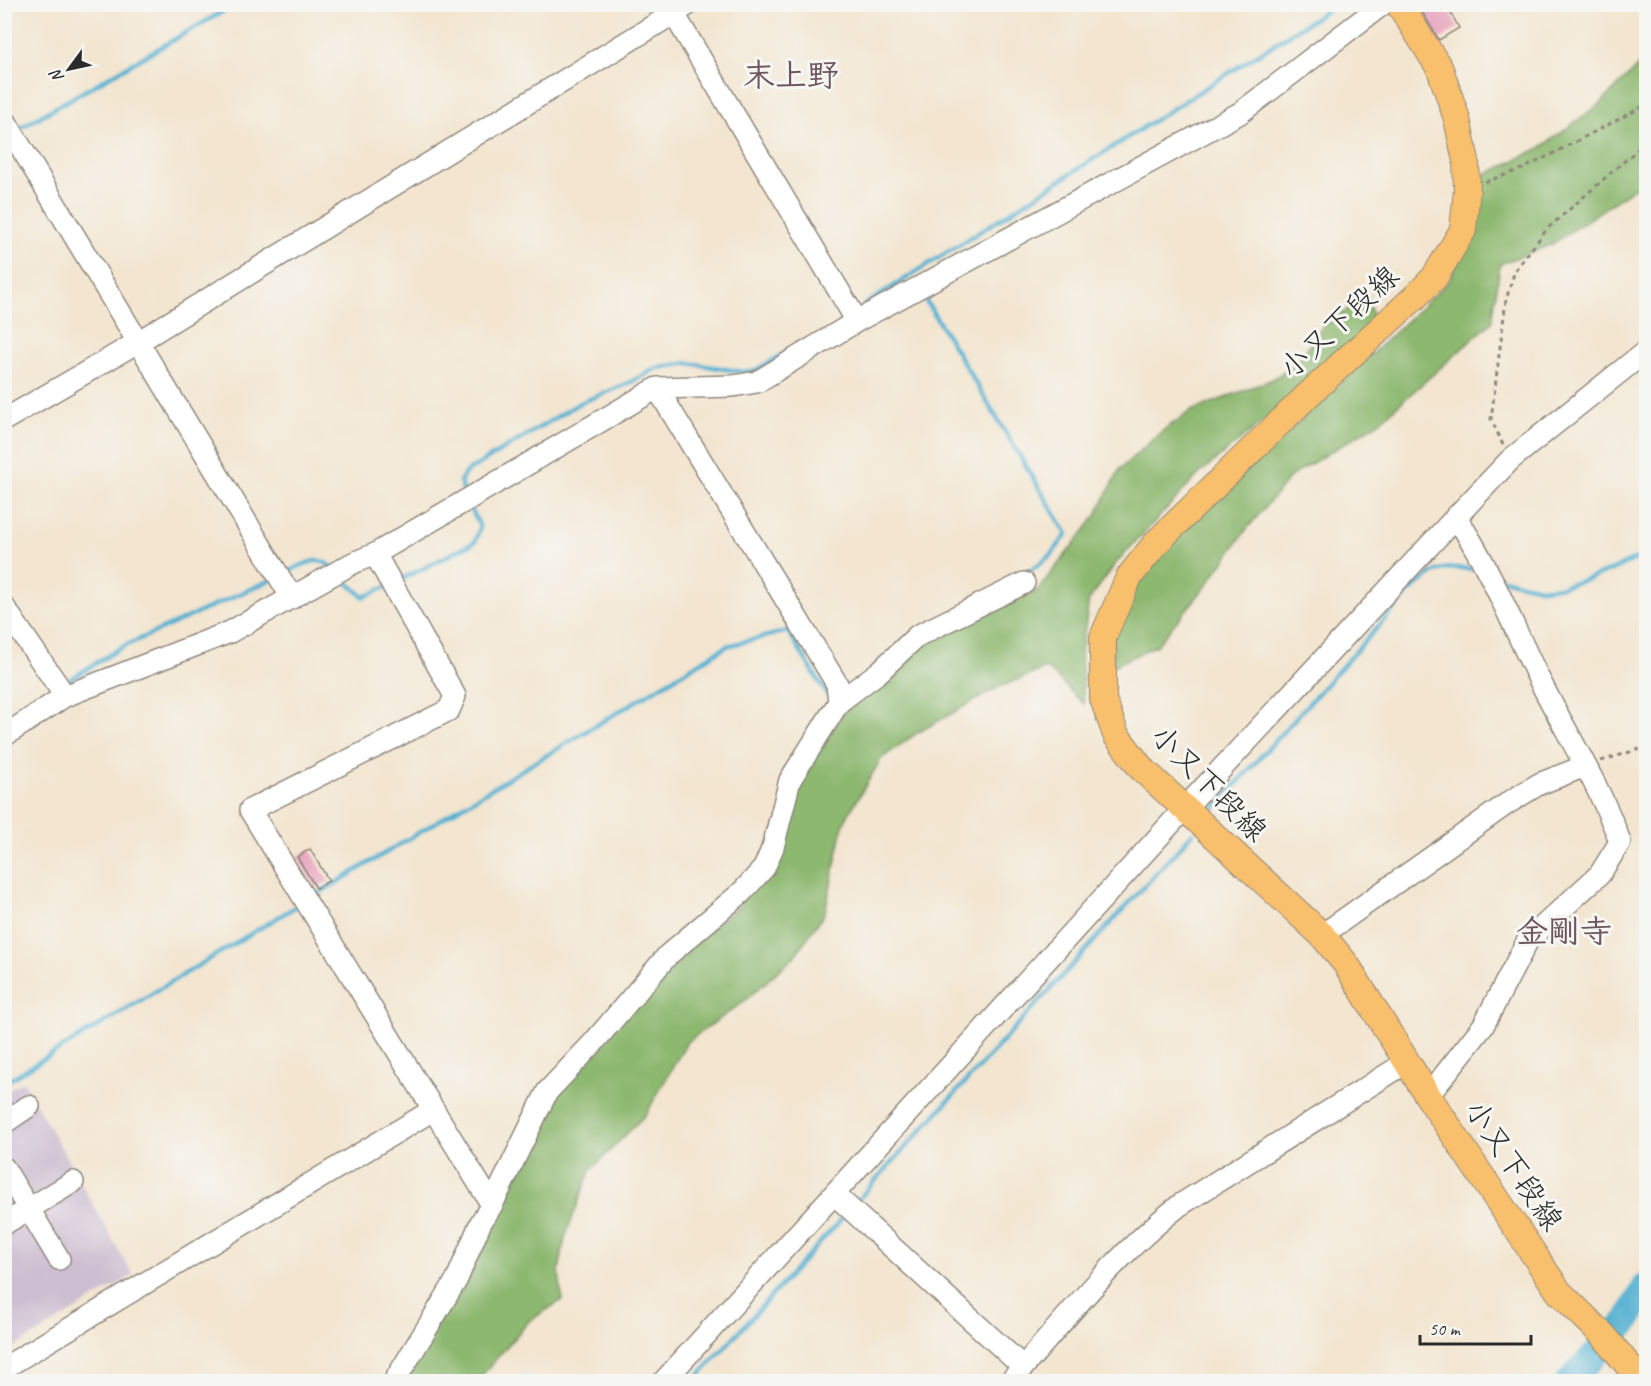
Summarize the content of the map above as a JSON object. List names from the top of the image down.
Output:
{
  "streets": {
    "main road": ["小又下段線"]
  },
  "districts": ["末上野", "金剛寺"],
  "scale_bar": "50 m",
  "north": "bottom left"
}
